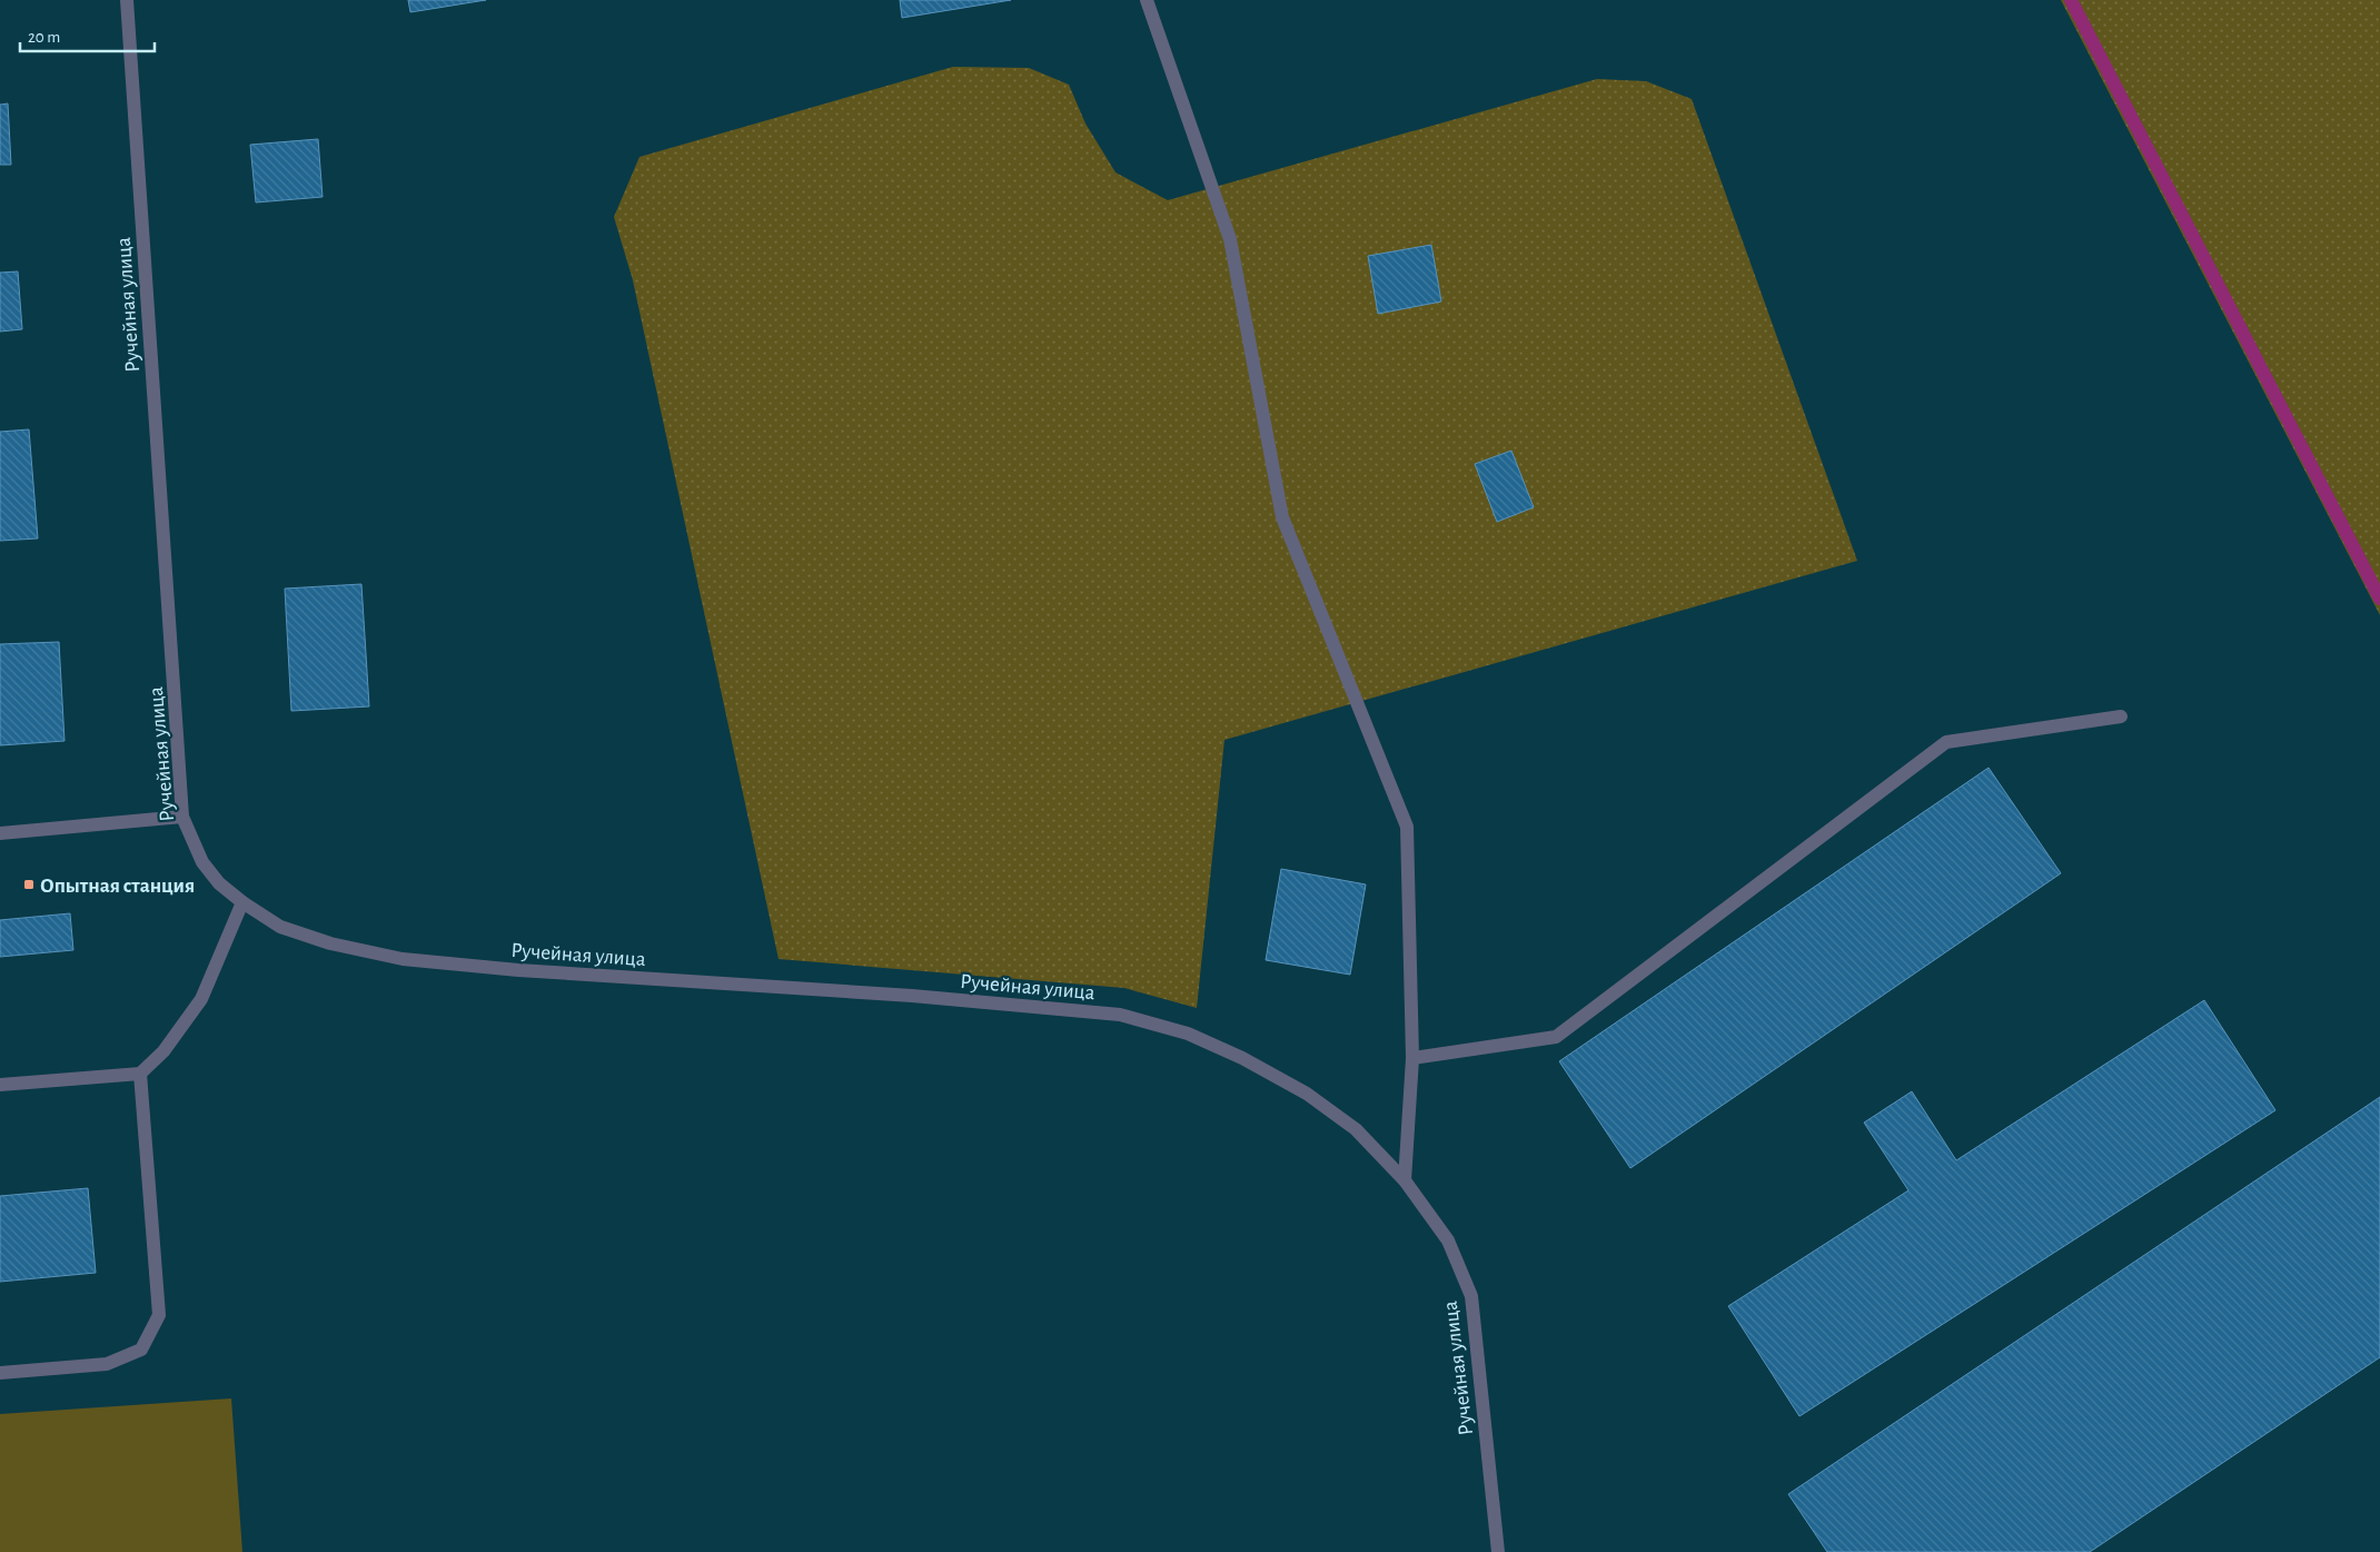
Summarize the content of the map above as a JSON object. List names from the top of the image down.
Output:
{
  "streets": {
    "street": ["Ручейная улица"]
  },
  "places": {
    "transit": ["Опытная станция"]
  },
  "scale_bar": "20 m"
}
